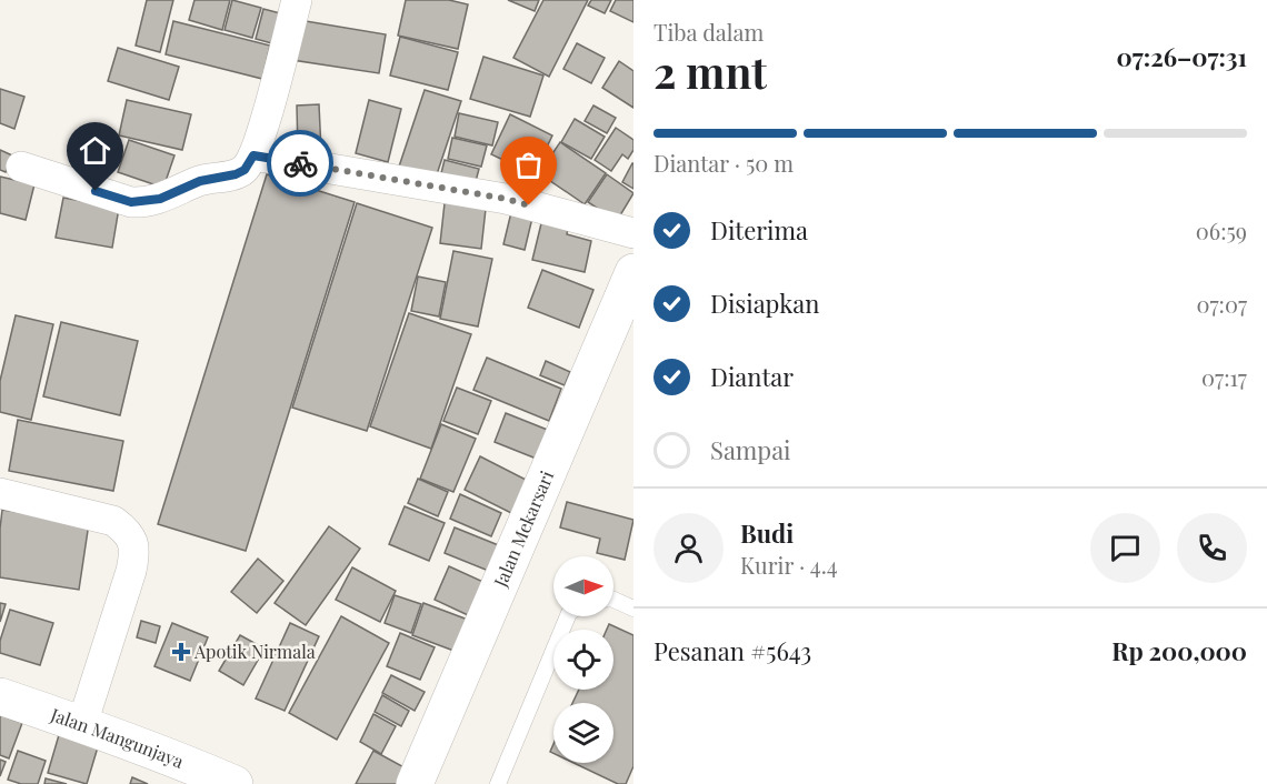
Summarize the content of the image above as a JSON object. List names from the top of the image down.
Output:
{
  "streets": {
    "street": ["Jalan Mekarsari", "Jalan Mangunjaya"]
  },
  "places": {
    "health": ["Apotik Nirmala"]
  },
  "north": "right",
  "page": {
    "heading": ["2 mnt", "Tiba dalam", "07:26–07:31"],
    "panel": [
      "Budi",
      "Kurir · 4.4",
      "Pesanan #5643",
      "Rp 200,000"
    ],
    "bar": "Diantar · 50 m",
    "list": [
      ["Diterima", "06:59"],
      ["Disiapkan", "07:07"],
      ["Diantar", "07:17"],
      "Sampai"
    ]
  }
}
